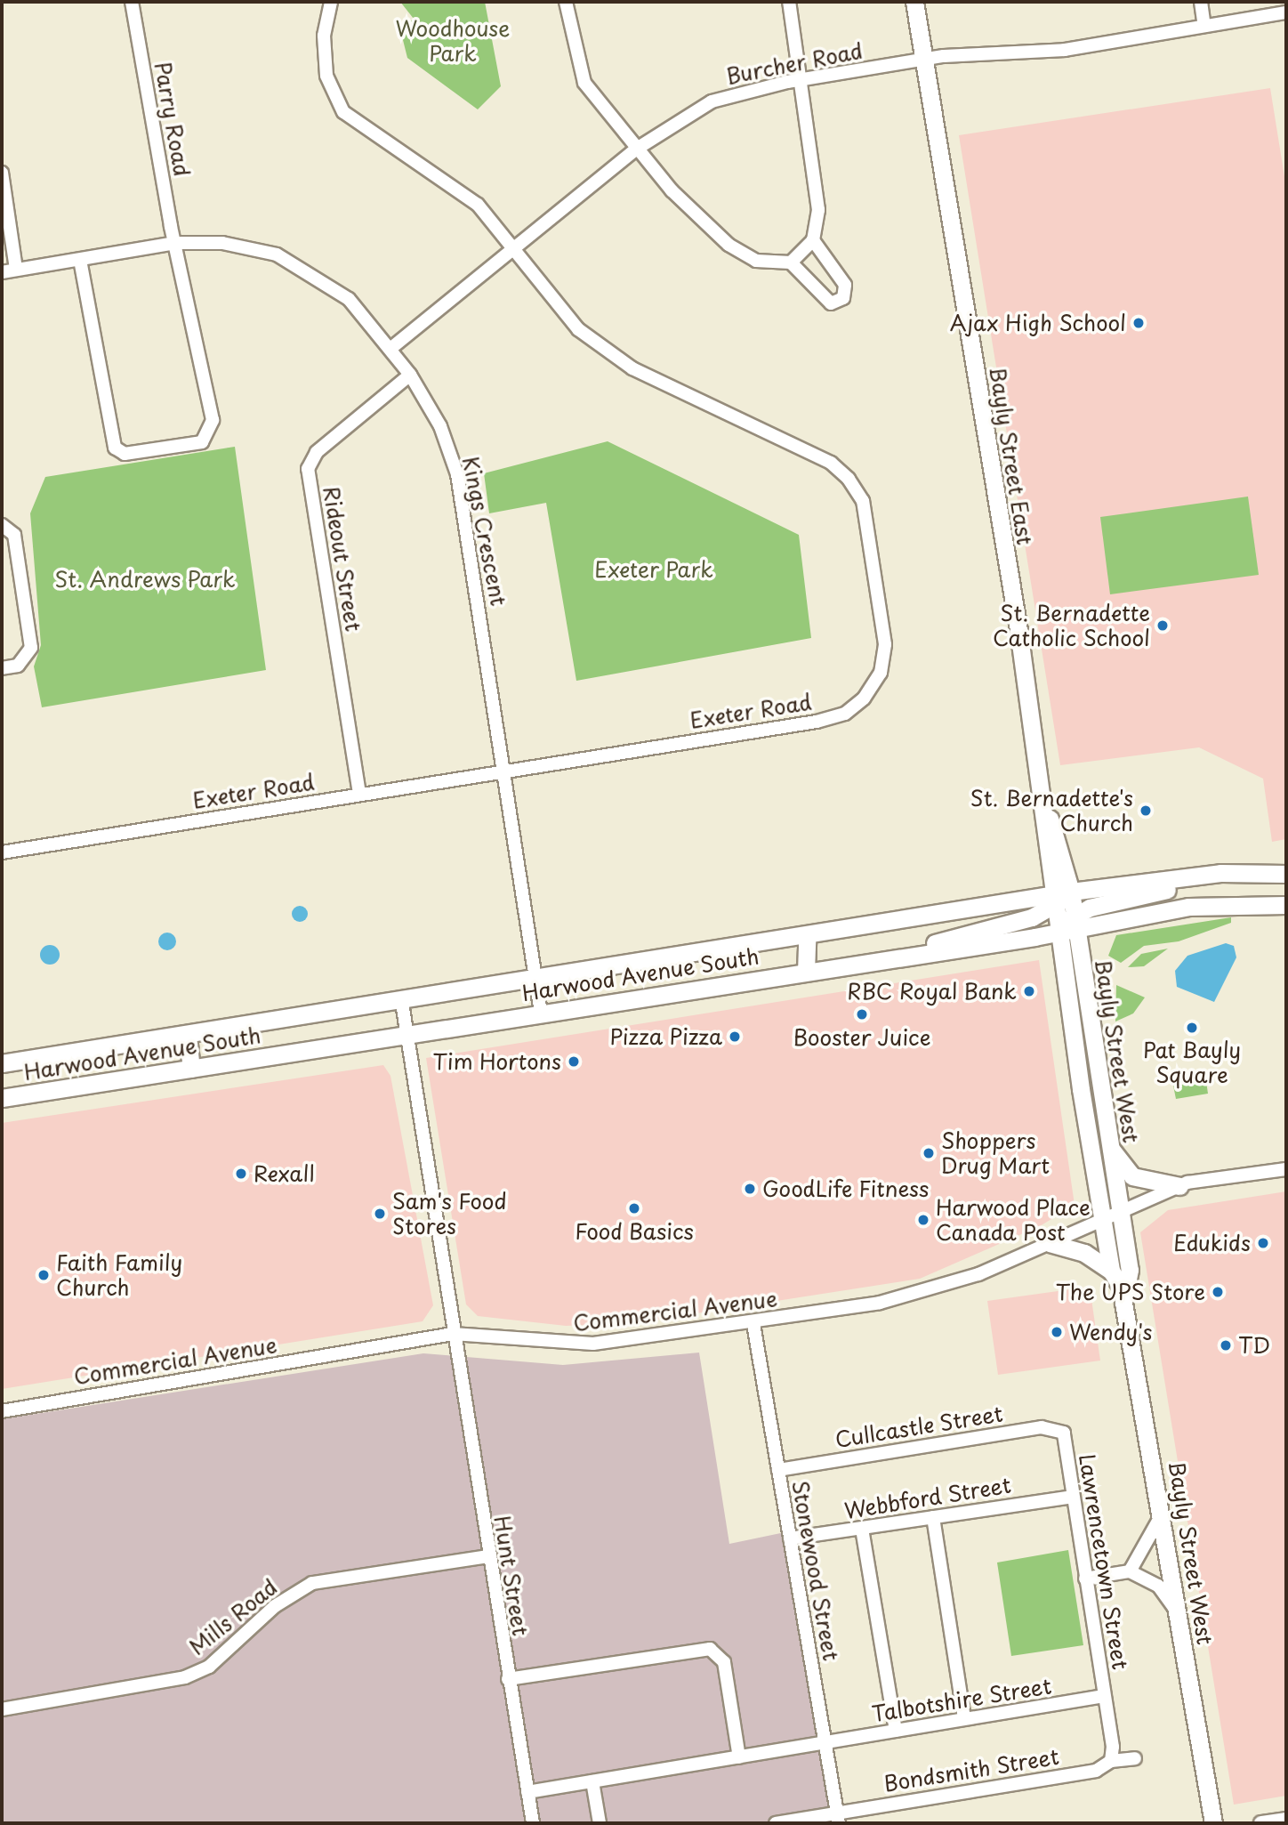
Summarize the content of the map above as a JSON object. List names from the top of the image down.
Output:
{
  "streets": {
    "main road": ["Bayly Street East", "Harwood Avenue South", "Bayly Street West"],
    "street": [
      "Burcher Road",
      "Parry Road",
      "Kings Crescent",
      "Rideout Street",
      "Exeter Road",
      "Commercial Avenue",
      "Cullcastle Street",
      "Webbford Street",
      "Lawrencetown Street",
      "Stonewood Street",
      "Hunt Street",
      "Mills Road",
      "Talbotshire Street",
      "Bondsmith Street"
    ]
  },
  "crossings": [
    ["Burcher Road", "Bayly Street East"],
    ["Burcher Road", "Kings Crescent"],
    ["Burcher Road", "Exeter Road"],
    ["Parry Road", "Kings Crescent"],
    ["Bayly Street East", "Harwood Avenue South"],
    ["Bayly Street East", "Bayly Street West"],
    ["Kings Crescent", "Rideout Street"],
    ["Kings Crescent", "Exeter Road"],
    ["Kings Crescent", "Harwood Avenue South"],
    ["Rideout Street", "Exeter Road"],
    ["Harwood Avenue South", "Bayly Street West"],
    ["Harwood Avenue South", "Hunt Street"],
    ["Bayly Street West", "Commercial Avenue"],
    ["Commercial Avenue", "Stonewood Street"],
    ["Commercial Avenue", "Hunt Street"],
    ["Cullcastle Street", "Lawrencetown Street"],
    ["Cullcastle Street", "Stonewood Street"],
    ["Webbford Street", "Lawrencetown Street"],
    ["Webbford Street", "Stonewood Street"],
    ["Lawrencetown Street", "Talbotshire Street"],
    ["Stonewood Street", "Talbotshire Street"],
    ["Stonewood Street", "Bondsmith Street"],
    ["Hunt Street", "Mills Road"],
    ["Hunt Street", "Talbotshire Street"]
  ],
  "parks": ["Woodhouse Park", "Exeter Park", "St. Andrews Park"],
  "places": [
    "Ajax High School",
    "St. Bernadette Catholic School",
    "St. Bernadette's Church",
    "RBC Royal Bank",
    "Booster Juice",
    "Pat Bayly Square",
    "Pizza Pizza",
    "Tim Hortons",
    "Shoppers Drug Mart",
    "Rexall",
    "GoodLife Fitness",
    "Food Basics",
    "Sam's Food Stores",
    "Harwood Place Canada Post",
    "Edukids",
    "Faith Family Church",
    "The UPS Store",
    "Wendy's",
    "TD"
  ]
}
